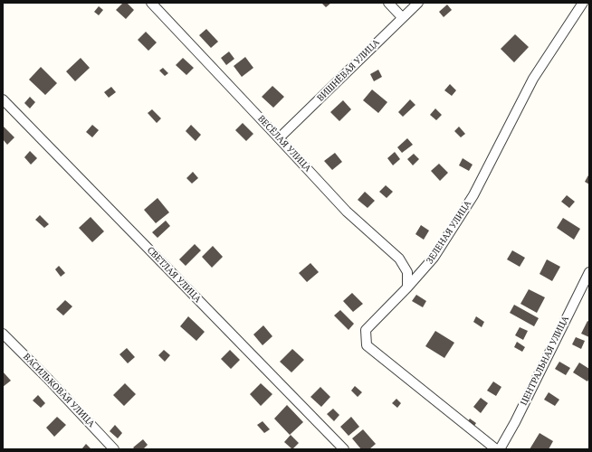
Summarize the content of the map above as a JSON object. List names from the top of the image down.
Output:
{
  "streets": {
    "street": [
      "ВИШНЁВАЯ УЛИЦА",
      "ВЕСЁЛАЯ УЛИЦА",
      "ЗЕЛЕНАЯ УЛИЦА",
      "СВЕТЛАЯ УЛИЦА",
      "ЦЕНТРАЛЬНАЯ УЛИЦА",
      "ВАСИЛЬКОВАЯ УЛИЦА"
    ]
  },
  "crossings": [
    ["ВИШНЁВАЯ УЛИЦА", "ВЕСЁЛАЯ УЛИЦА"],
    ["ВЕСЁЛАЯ УЛИЦА", "ЗЕЛЕНАЯ УЛИЦА"]
  ]
}
